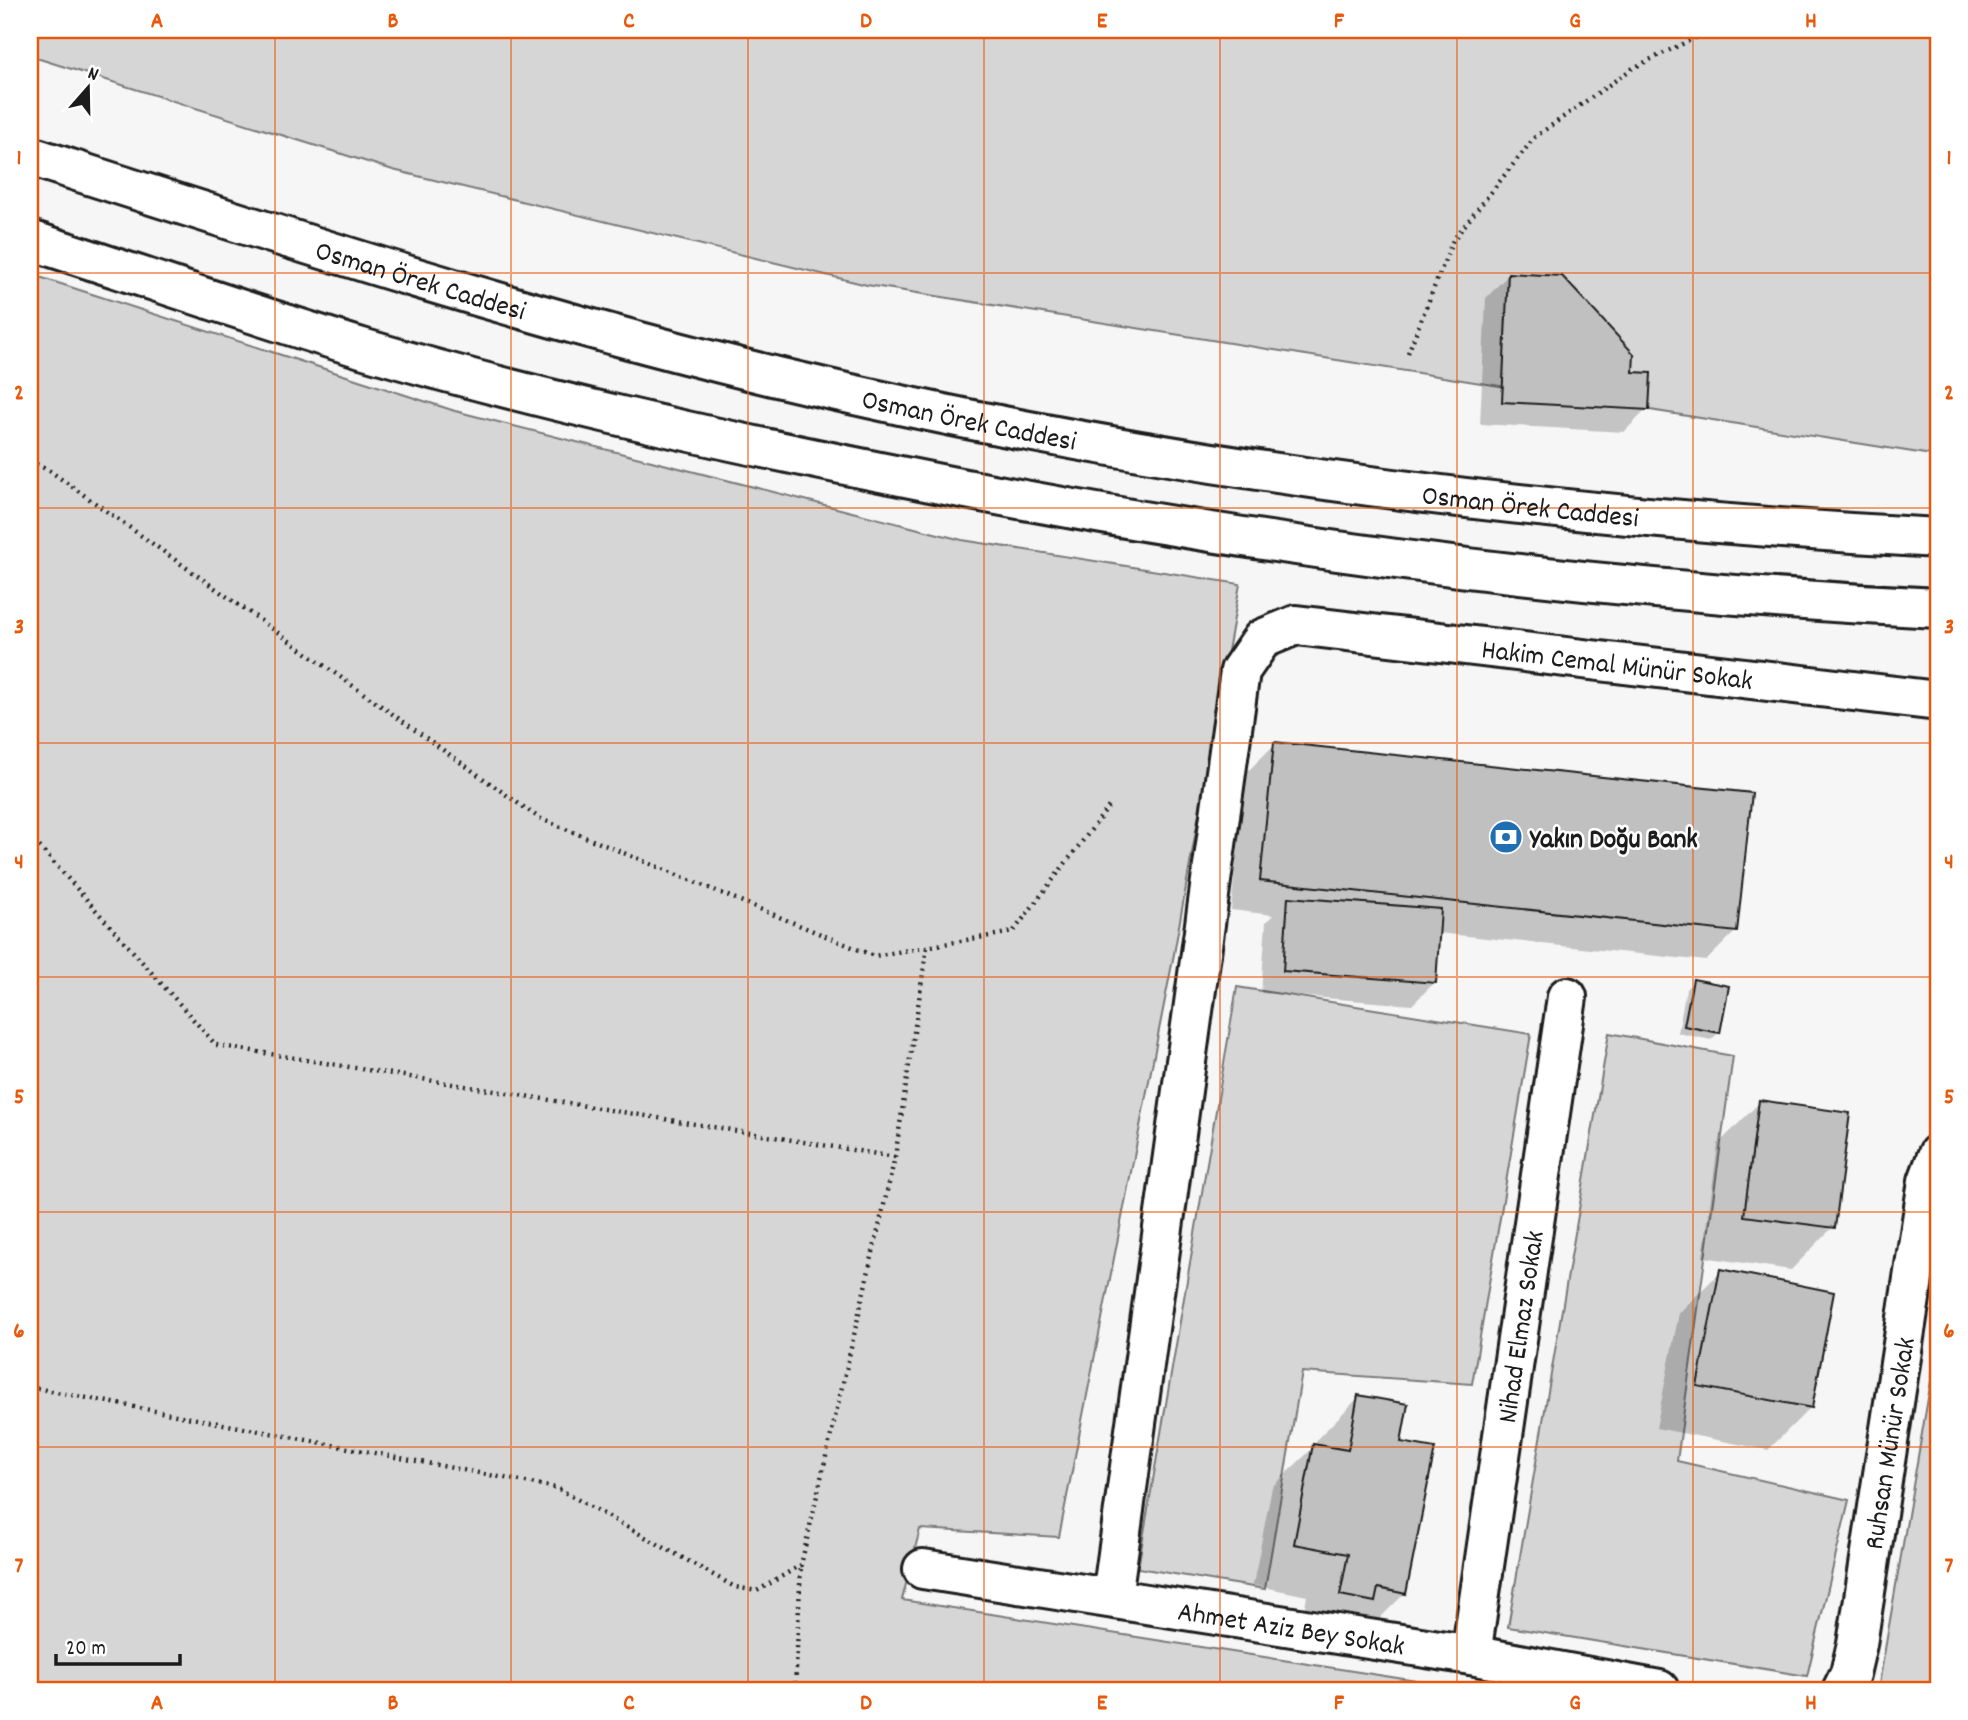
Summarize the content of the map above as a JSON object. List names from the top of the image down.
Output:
{
  "streets": {
    "main road": [
      "Osman Örek Caddesi",
      "Hakim Cemal Münür Sokak",
      "Nihad Elmaz Sokak",
      "Ruhsan Münür Sokak",
      "Ahmet Aziz Bey Sokak"
    ]
  },
  "crossings": [
    ["Hakim Cemal Münür Sokak", "Ahmet Aziz Bey Sokak"],
    ["Nihad Elmaz Sokak", "Ahmet Aziz Bey Sokak"]
  ],
  "places": {
    "bank": ["Yakın Doğu Bank"]
  },
  "scale_bar": "20 m",
  "north": "top",
  "grid": {
    "columns": [
      "A",
      "B",
      "C",
      "D",
      "E",
      "F",
      "G",
      "H"
    ],
    "rows": [
      "1",
      "2",
      "3",
      "4",
      "5",
      "6",
      "7"
    ]
  }
}
